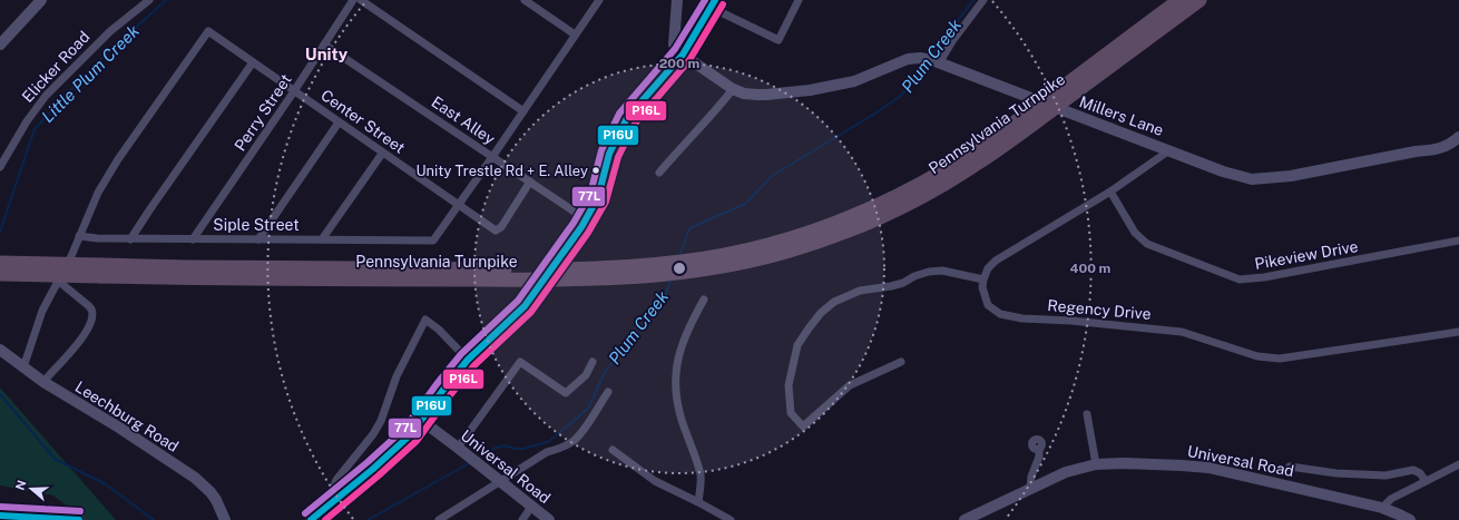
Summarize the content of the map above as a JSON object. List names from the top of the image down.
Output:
{
  "streets": {
    "highway": ["Pennsylvania Turnpike"],
    "street": [
      "Elicker Road",
      "Perry Street",
      "Millers Lane",
      "East Alley",
      "Center Street",
      "Siple Street",
      "Pikeview Drive",
      "Regency Drive",
      "Leechburg Road",
      "Universal Road"
    ]
  },
  "crossings": [
    ["Perry Street", "East Alley"],
    ["Perry Street", "Center Street"],
    ["Perry Street", "Siple Street"],
    ["East Alley", "Center Street"],
    ["Center Street", "Siple Street"]
  ],
  "districts": ["Unity"],
  "water": ["Plum Creek", "Little Plum Creek"],
  "places": ["Unity Trestle Rd + E. Alley"],
  "lines": ["transit line P16U", "transit line 77L", "transit line P16L"],
  "north": "left",
  "rings": ["200 m", "400 m"]
}
